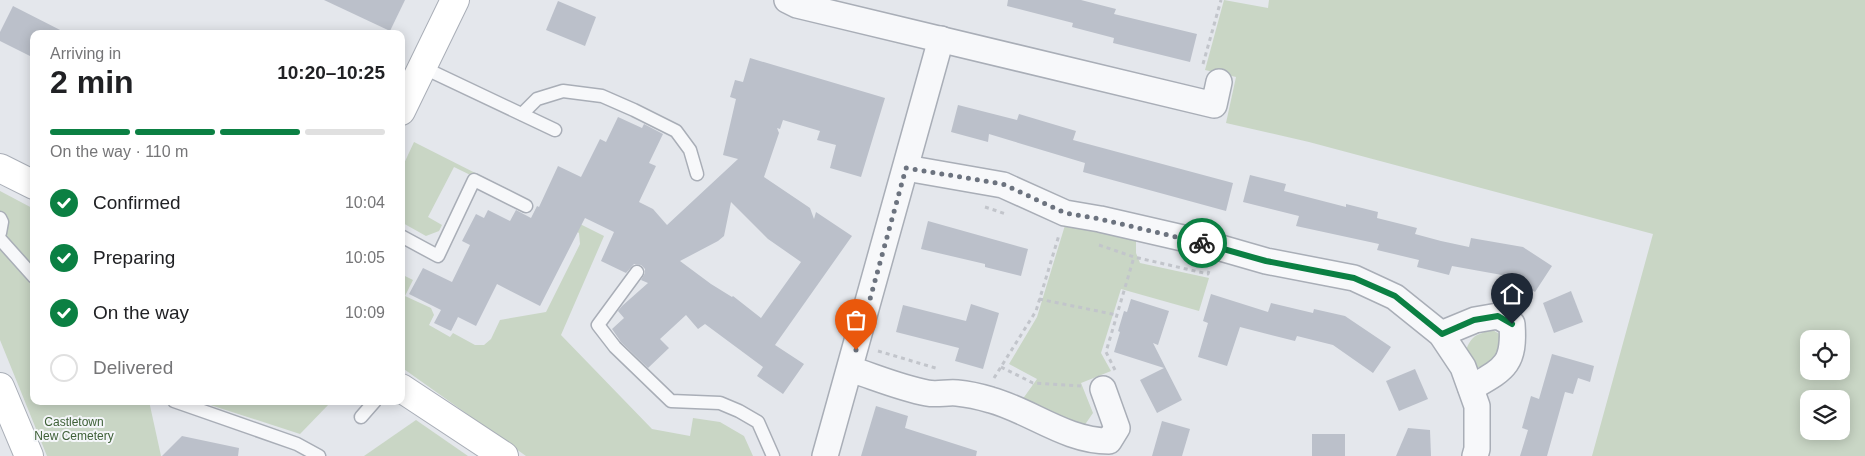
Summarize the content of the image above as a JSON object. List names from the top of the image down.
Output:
{
  "parks": ["Castletown New Cemetery"],
  "page": {
    "heading": ["2 min", "Arriving in", "10:20–10:25"],
    "bar": "On the way · 110 m",
    "list": [
      ["Confirmed", "10:04"],
      ["Preparing", "10:05"],
      ["On the way", "10:09"],
      "Delivered"
    ]
  }
}
